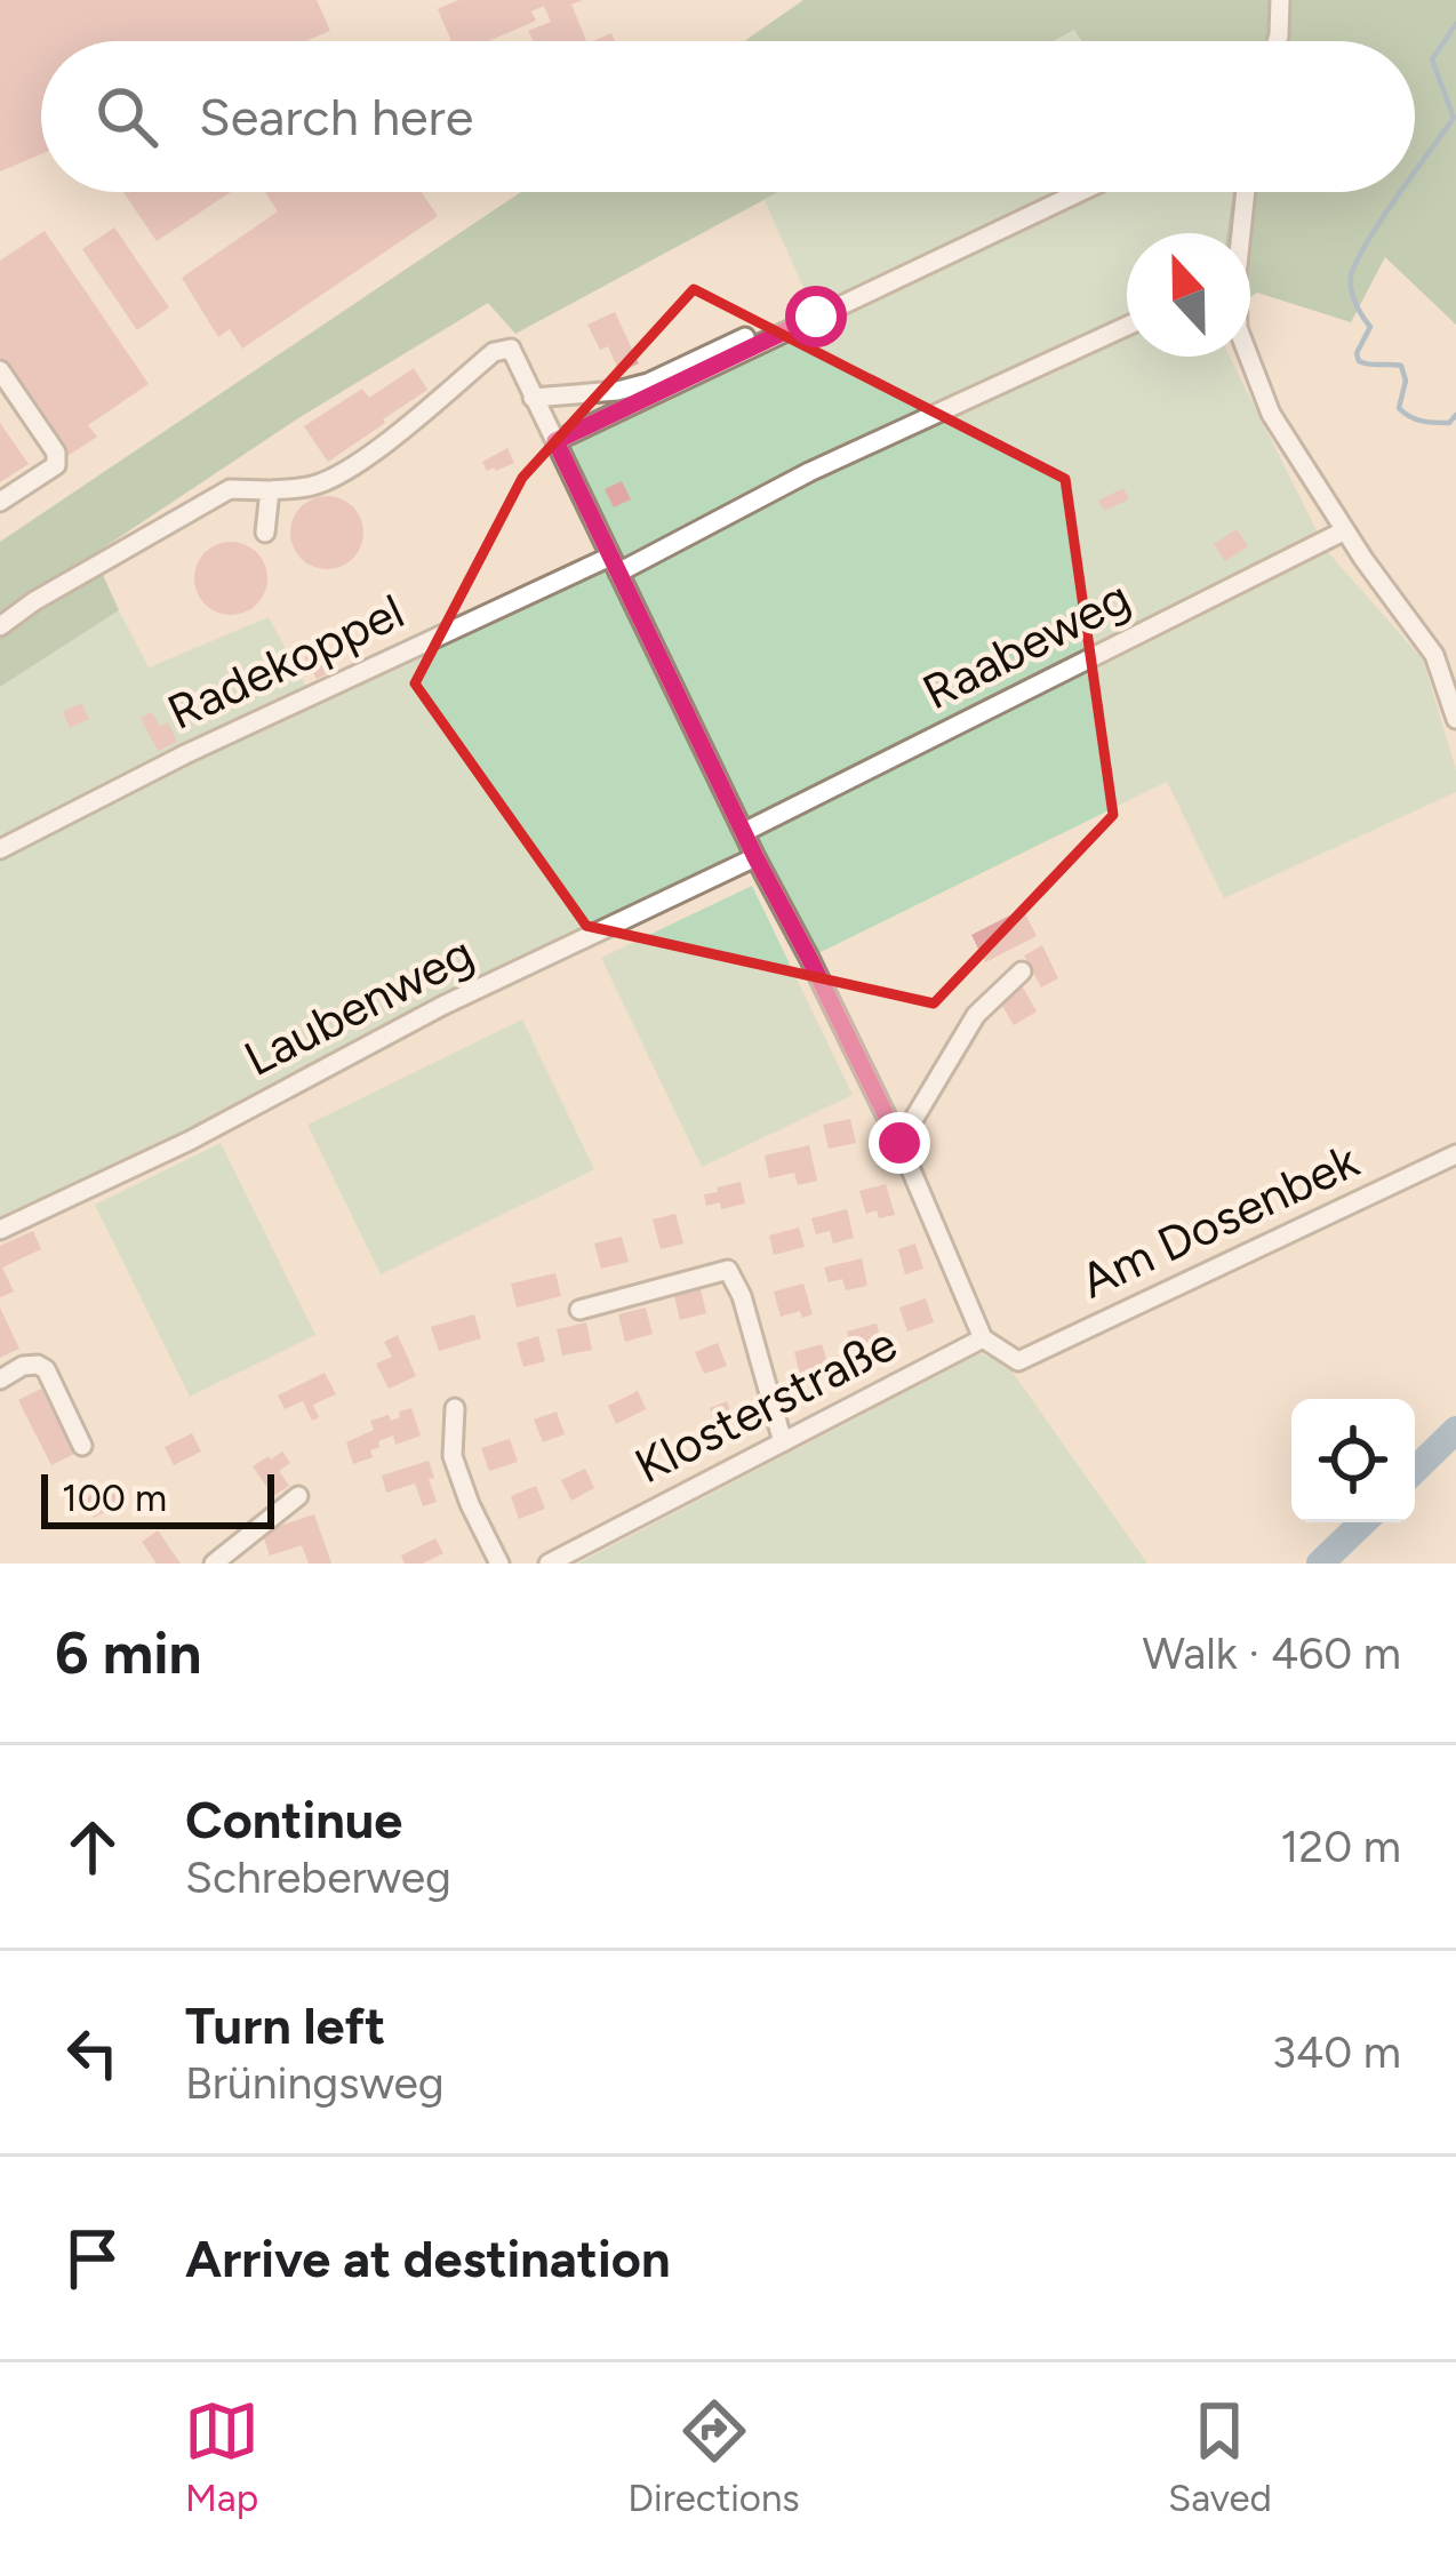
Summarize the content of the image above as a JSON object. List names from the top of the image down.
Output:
{
  "streets": {
    "street": [
      "Raabeweg",
      "Radekoppel",
      "Laubenweg",
      "Am Dosenbek",
      "Klosterstraße"
    ]
  },
  "crossings": [
    ["Am Dosenbek", "Klosterstraße"]
  ],
  "scale_bar": "100 m",
  "north": "top",
  "page": {
    "search": "Search here",
    "scale": "100 m",
    "heading": ["6 min", "Walk · 460 m"],
    "list": [
      ["Continue", "Schreberweg", "120 m"],
      ["Turn left", "Brüningsweg", "340 m"],
      "Arrive at destination"
    ],
    "nav": ["Map", "Directions", "Saved"]
  }
}
